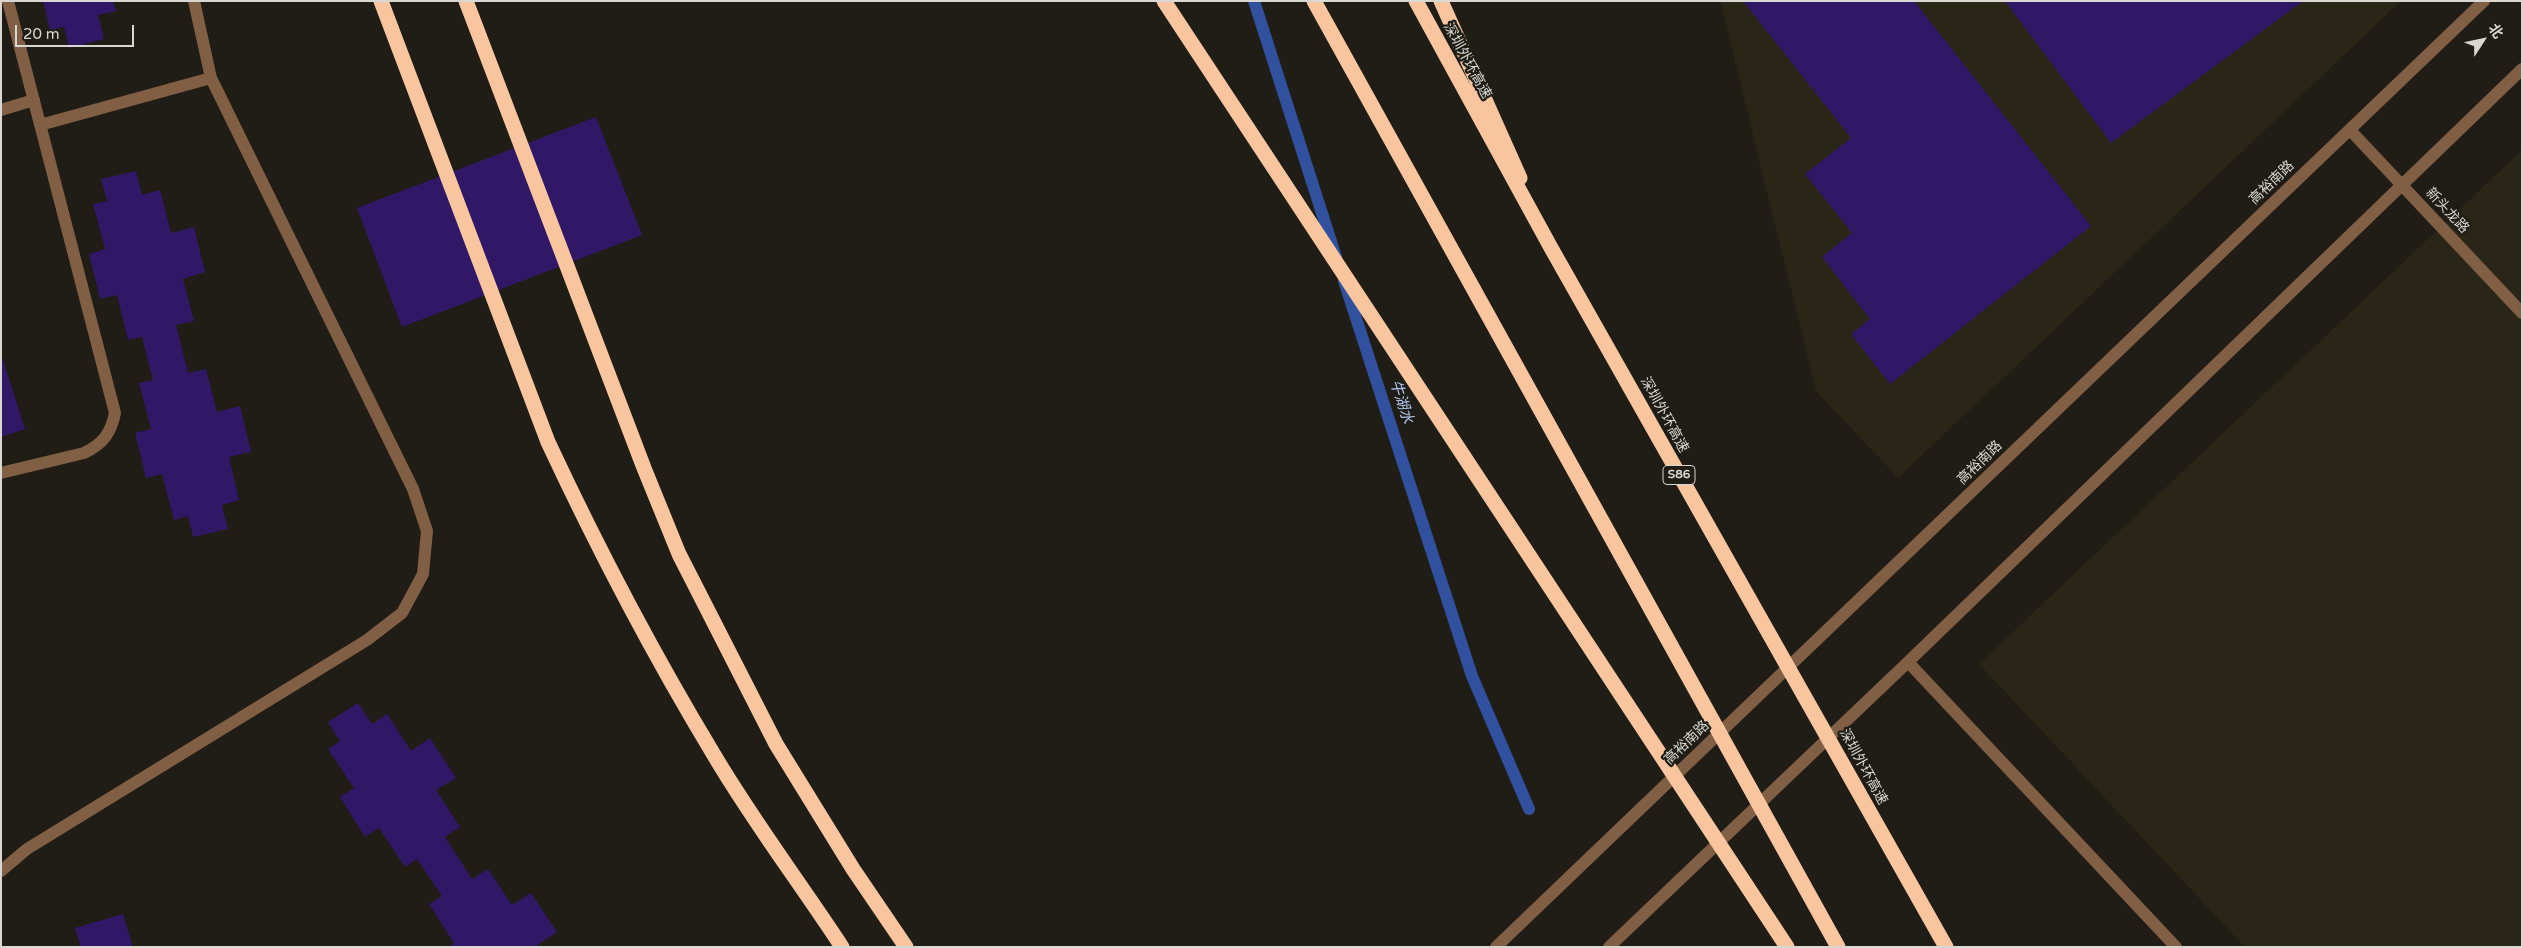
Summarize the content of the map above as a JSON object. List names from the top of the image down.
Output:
{
  "streets": {
    "highway": ["深圳外环高速", "S86"],
    "street": ["高裕南路", "新头龙路"]
  },
  "crossings": [
    ["高裕南路", "新头龙路"]
  ],
  "water": ["牛湖水"],
  "scale_bar": "20 m",
  "north": "top right"
}
